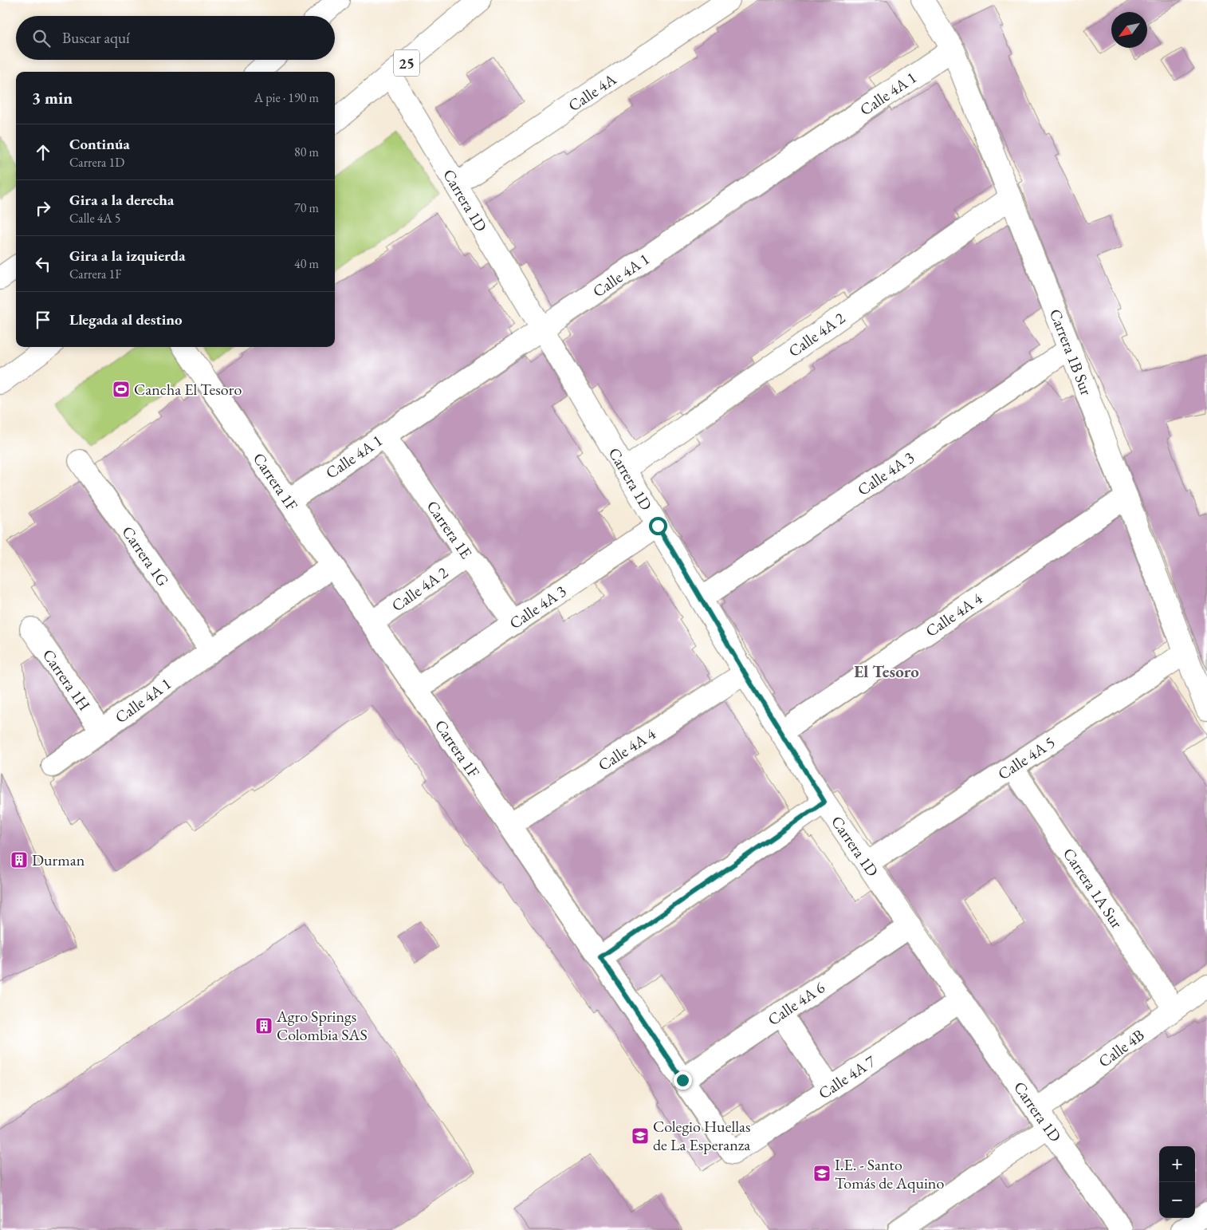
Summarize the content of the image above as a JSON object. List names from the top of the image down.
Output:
{
  "streets": {
    "main road": [
      "25",
      "Calle 4A",
      "Calle 4A 1",
      "Carrera 1D",
      "Calle 4A 2",
      "Carrera 1B Sur",
      "Calle 4A 3",
      "Carrera 1F",
      "Carrera 1E",
      "Carrera 1G",
      "Calle 4A 4",
      "Carrera 1H",
      "Calle 4A 5",
      "Carrera 1A Sur",
      "Calle 4A 6",
      "Calle 4B",
      "Calle 4A 7"
    ]
  },
  "crossings": [
    ["25", "Carrera 1D"],
    ["Calle 4A", "Carrera 1D"],
    ["Calle 4A 1", "Carrera 1D"],
    ["Calle 4A 1", "Carrera 1B Sur"],
    ["Calle 4A 1", "Carrera 1F"],
    ["Calle 4A 1", "Carrera 1E"],
    ["Calle 4A 1", "Carrera 1G"],
    ["Calle 4A 1", "Carrera 1H"],
    ["Carrera 1D", "Calle 4A 2"],
    ["Carrera 1D", "Calle 4A 3"],
    ["Carrera 1D", "Calle 4A 4"],
    ["Carrera 1D", "Calle 4A 5"],
    ["Carrera 1D", "Calle 4A 6"],
    ["Carrera 1D", "Calle 4B"],
    ["Carrera 1D", "Calle 4A 7"],
    ["Calle 4A 2", "Carrera 1B Sur"],
    ["Calle 4A 2", "Carrera 1F"],
    ["Calle 4A 2", "Carrera 1E"],
    ["Carrera 1B Sur", "Calle 4A 3"],
    ["Carrera 1B Sur", "Calle 4A 4"],
    ["Carrera 1B Sur", "Calle 4A 5"],
    ["Calle 4A 3", "Carrera 1F"],
    ["Calle 4A 3", "Carrera 1E"],
    ["Carrera 1F", "Calle 4A 4"],
    ["Carrera 1F", "Calle 4A 6"],
    ["Carrera 1F", "Calle 4A 7"],
    ["Calle 4A 5", "Carrera 1A Sur"],
    ["Carrera 1A Sur", "Calle 4B"]
  ],
  "districts": ["El Tesoro"],
  "places": {
    "sports": ["Cancha El Tesoro"],
    "building": ["Durman", "Agro Springs Colombia SAS"],
    "school or university": ["Colegio Huellas de La Esperanza", "I.E. - Santo Tomás de Aquino"]
  },
  "north": "bottom left",
  "page": {
    "search": "Buscar aquí",
    "heading": ["3 min", "A pie · 190 m"],
    "list": [
      ["Continúa", "Carrera 1D", "80 m"],
      ["Gira a la derecha", "Calle 4A 5", "70 m"],
      ["Gira a la izquierda", "Carrera 1F", "40 m"],
      "Llegada al destino"
    ],
    "map_buttons": ["+", "−"]
  }
}
